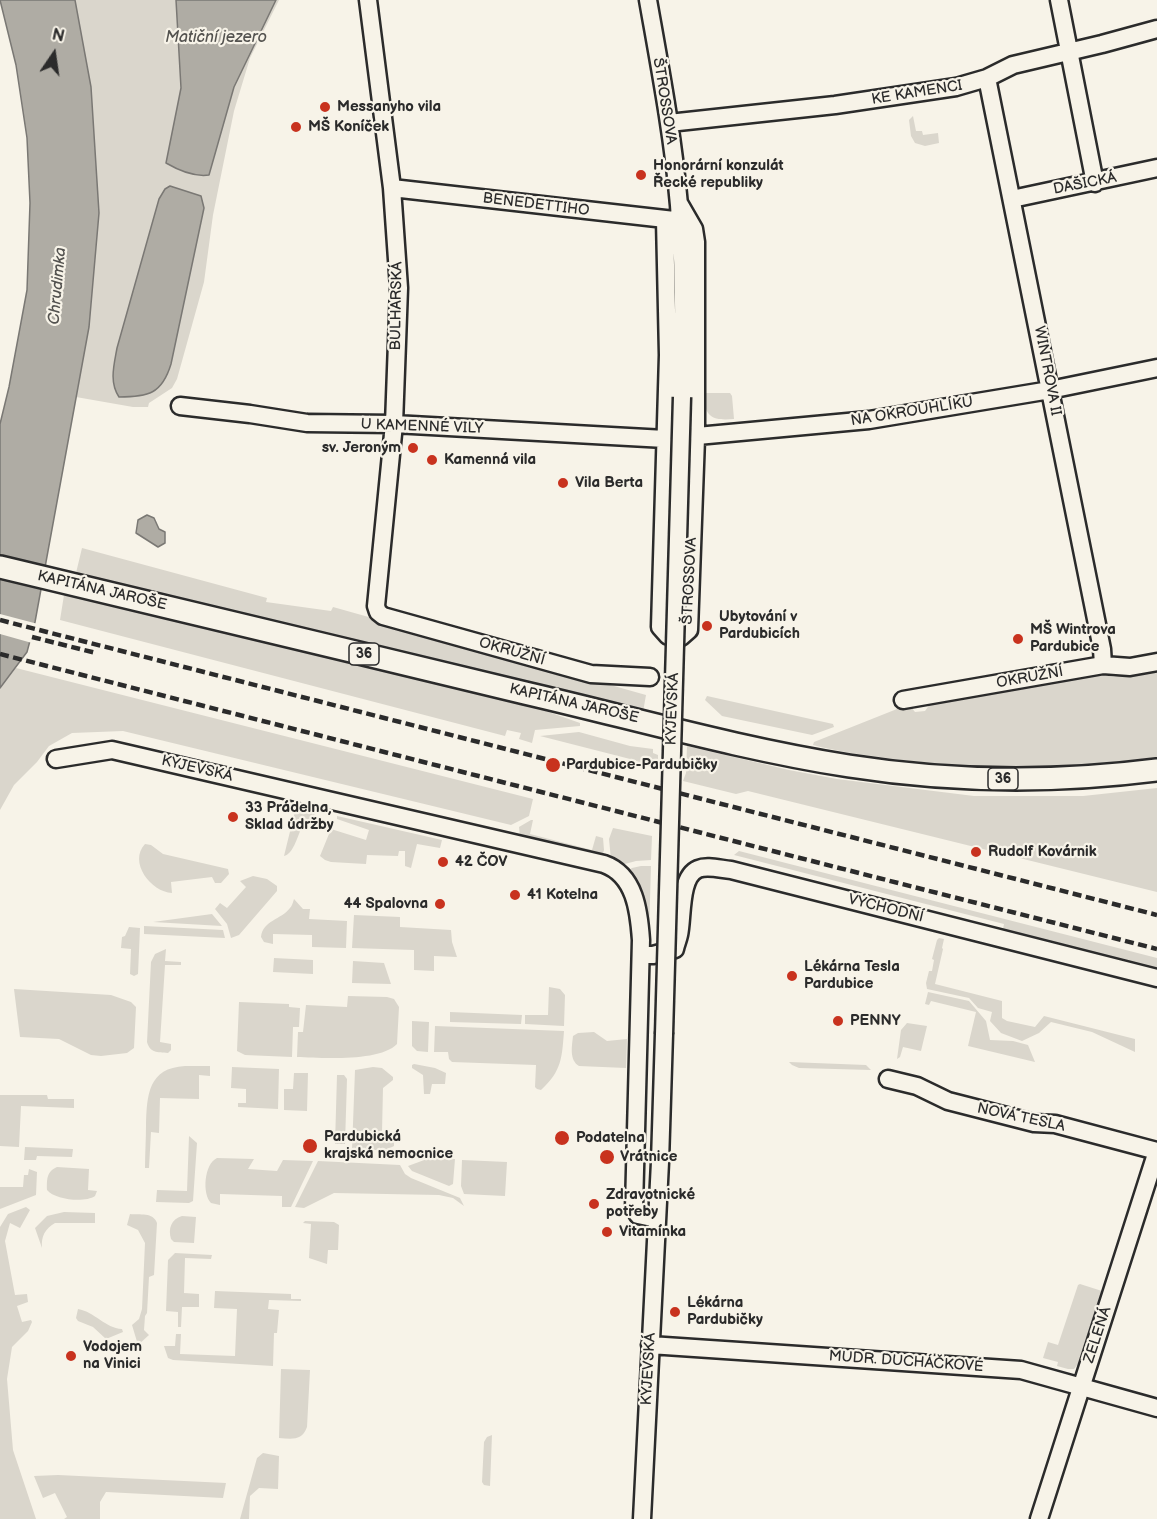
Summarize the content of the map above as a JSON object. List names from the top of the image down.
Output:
{
  "streets": {
    "main road": ["KAPITÁNA JAROŠE", "36"],
    "street": [
      "KE KAMENCI",
      "ŠTROSSOVA",
      "DAŠICKÁ",
      "BENEDETTIHO",
      "BULHARSKÁ",
      "WINTROVA II",
      "NA OKROUHLÍKU",
      "U KAMENNÉ VILY",
      "OKRUŽNÍ",
      "KYJEVSKÁ",
      "VÝCHODNÍ",
      "NOVÁ TESLA",
      "ZELENÁ",
      "MUDR. DUCHÁČKOVÉ"
    ]
  },
  "crossings": [
    ["KE KAMENCI", "ŠTROSSOVA"],
    ["KE KAMENCI", "WINTROVA II"],
    ["ŠTROSSOVA", "BENEDETTIHO"],
    ["ŠTROSSOVA", "NA OKROUHLÍKU"],
    ["ŠTROSSOVA", "U KAMENNÉ VILY"],
    ["ŠTROSSOVA", "KYJEVSKÁ"],
    ["DAŠICKÁ", "WINTROVA II"],
    ["BENEDETTIHO", "BULHARSKÁ"],
    ["BULHARSKÁ", "U KAMENNÉ VILY"],
    ["BULHARSKÁ", "OKRUŽNÍ"],
    ["WINTROVA II", "NA OKROUHLÍKU"],
    ["WINTROVA II", "OKRUŽNÍ"],
    ["NA OKROUHLÍKU", "U KAMENNÉ VILY"],
    ["KYJEVSKÁ", "VÝCHODNÍ"],
    ["KYJEVSKÁ", "MUDR. DUCHÁČKOVÉ"],
    ["NOVÁ TESLA", "ZELENÁ"],
    ["ZELENÁ", "MUDR. DUCHÁČKOVÉ"]
  ],
  "water": ["Matiční jezero", "Chrudimka"],
  "places": [
    "Messanyho vila",
    "MŠ Koníček",
    "Honorární konzulát Řecké republiky",
    "sv. Jeroným",
    "Kamenná vila",
    "Vila Berta",
    "Ubytování v Pardubicích",
    "MŠ Wintrova Pardubice",
    "Pardubice-Pardubičky",
    "33 Prádelna, Sklad údržby",
    "Rudolf Kovárnik",
    "42 ČOV",
    "41 Kotelna",
    "44 Spalovna",
    "Lékárna Tesla Pardubice",
    "PENNY",
    "Podatelna",
    "Pardubická krajská nemocnice",
    "Vrátnice",
    "Zdravotnické potřeby",
    "Vitamínka",
    "Lékárna Pardubičky",
    "Vodojem na Vinici"
  ],
  "north": "top"
}
